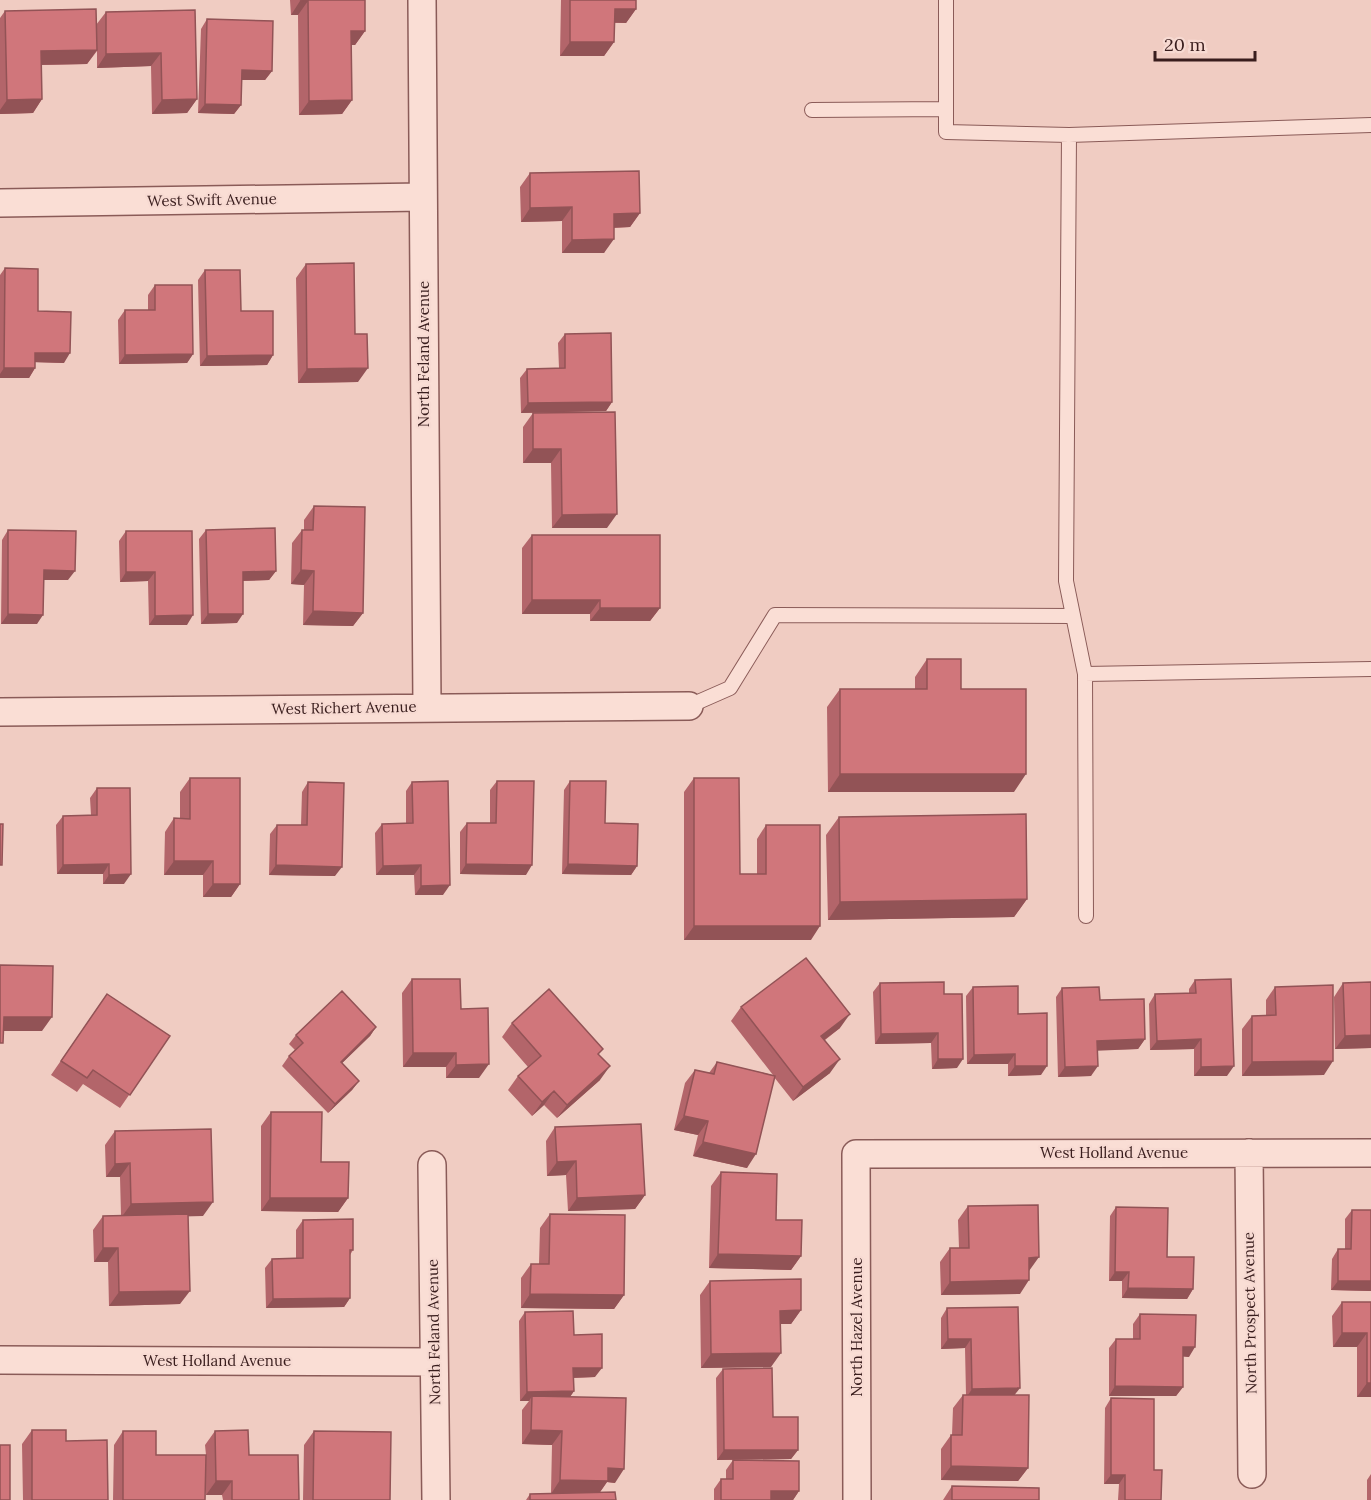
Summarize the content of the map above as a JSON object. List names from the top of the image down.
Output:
{
  "streets": {
    "street": [
      "West Swift Avenue",
      "North Feland Avenue",
      "West Richert Avenue",
      "West Holland Avenue",
      "North Prospect Avenue",
      "North Hazel Avenue"
    ]
  },
  "crossings": [
    ["West Swift Avenue", "North Feland Avenue"],
    ["North Feland Avenue", "West Richert Avenue"],
    ["North Feland Avenue", "West Holland Avenue"],
    ["West Holland Avenue", "North Prospect Avenue"],
    ["West Holland Avenue", "North Hazel Avenue"]
  ],
  "scale_bar": "20 m"
}
